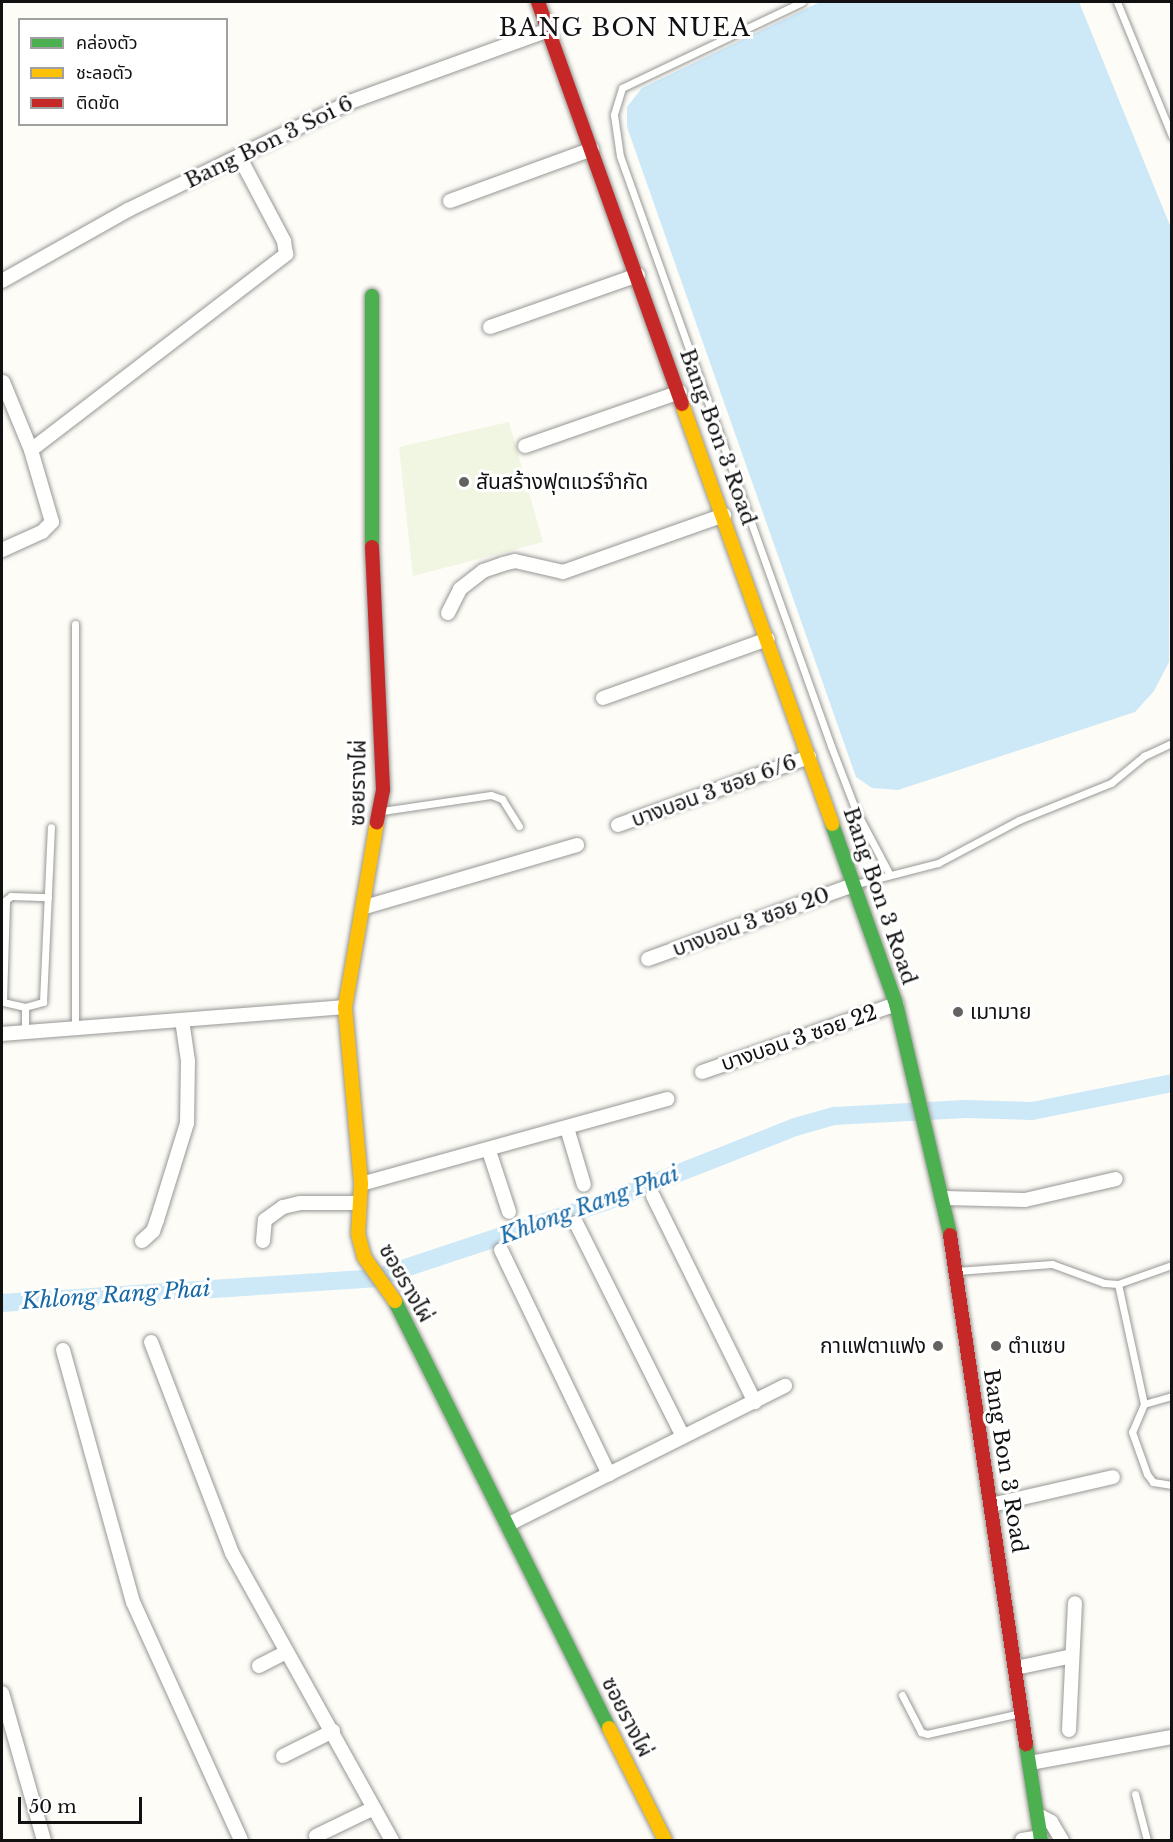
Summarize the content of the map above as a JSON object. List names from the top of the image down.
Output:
{
  "streets": {
    "main road": ["Bang Bon 3 Road", "ซอยรางไผ่"],
    "street": [
      "Bang Bon 3 Soi 6",
      "บางบอน 3 ซอย 6/6",
      "บางบอน 3 ซอย 20",
      "บางบอน 3 ซอย 22"
    ]
  },
  "crossings": [
    ["Bang Bon 3 Soi 6", "Bang Bon 3 Road"],
    ["Bang Bon 3 Road", "บางบอน 3 ซอย 6/6"],
    ["Bang Bon 3 Road", "บางบอน 3 ซอย 20"],
    ["Bang Bon 3 Road", "บางบอน 3 ซอย 22"]
  ],
  "districts": ["BANG BON NUEA"],
  "water": ["Khlong Rang Phai"],
  "places": [
    "สันสร้างฟุตแวร์จำกัด",
    "เมามาย",
    "กาแฟตาแฟง",
    "ตำแซบ"
  ],
  "legend": ["คล่องตัว", "ชะลอตัว", "ติดขัด"],
  "scale_bar": "50 m"
}
